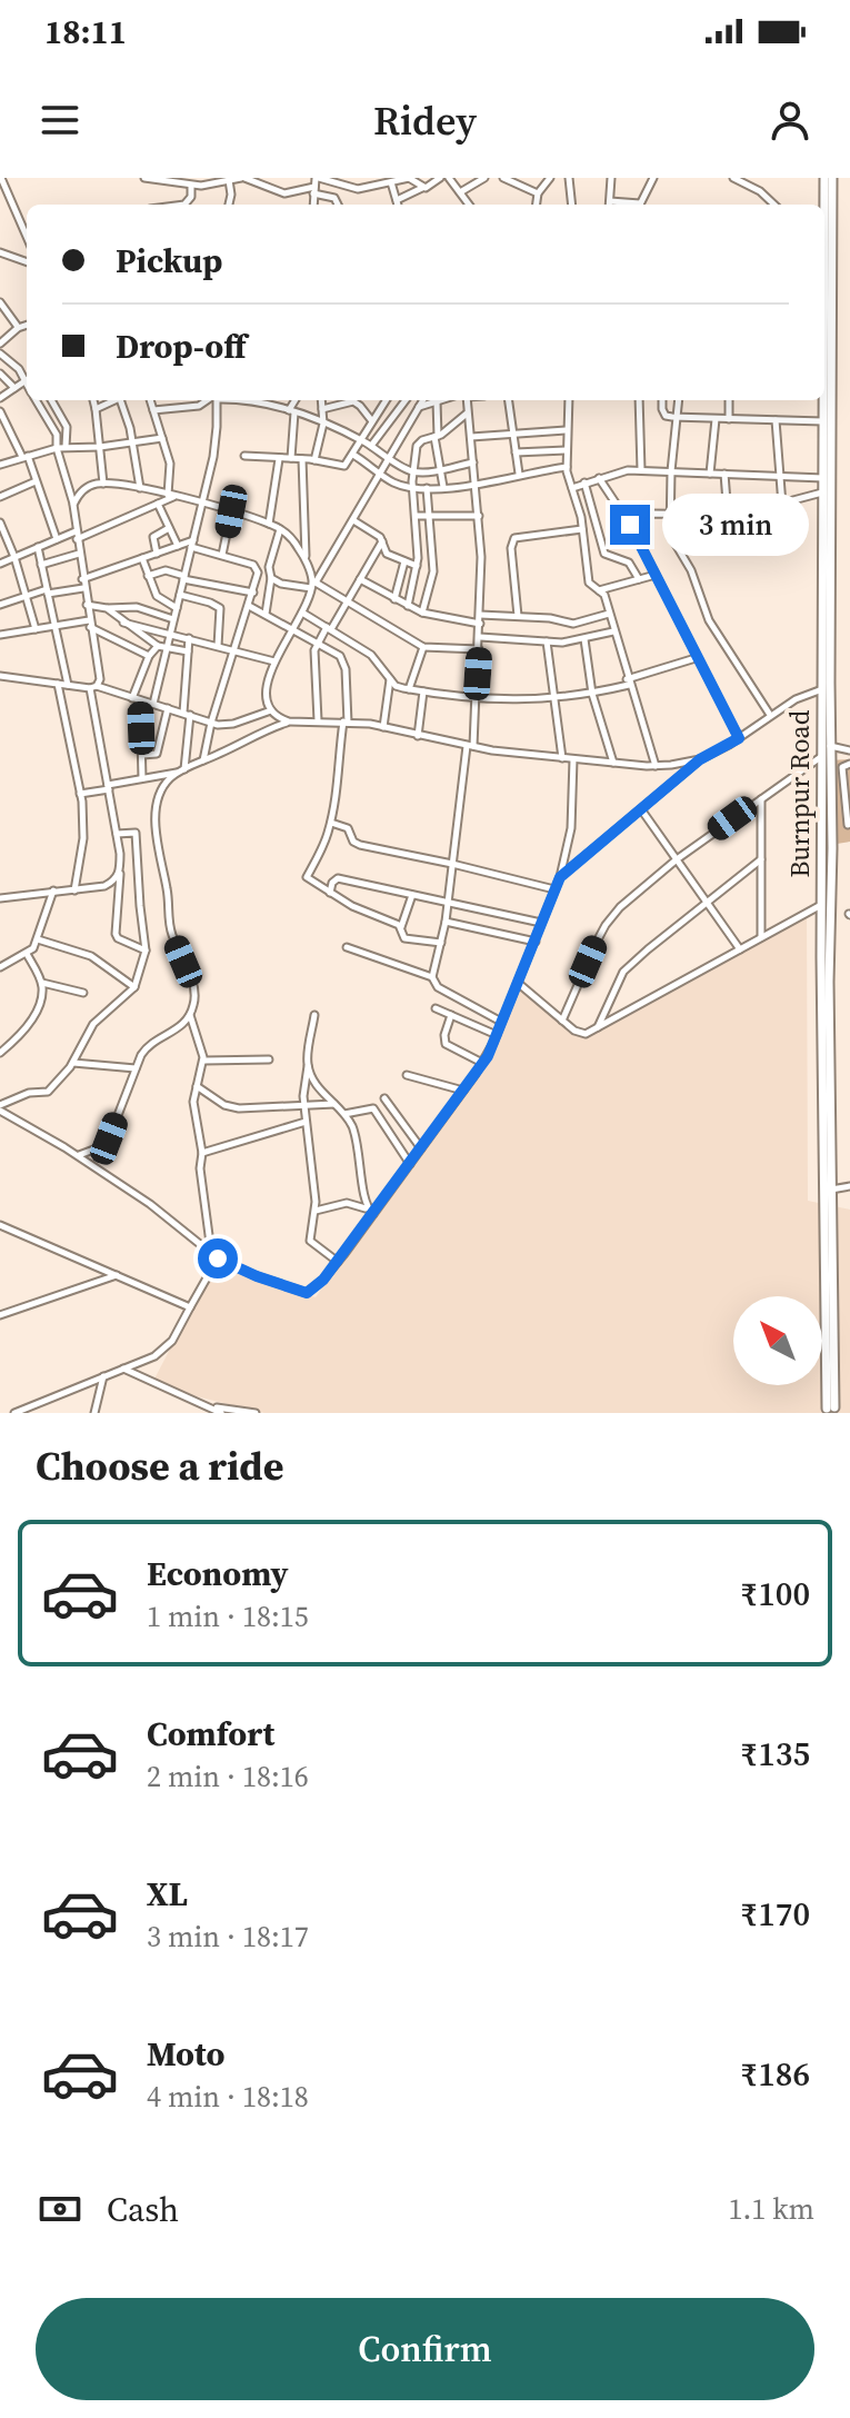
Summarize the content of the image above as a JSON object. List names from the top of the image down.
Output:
{
  "streets": {
    "street": ["Burnpur Road"]
  },
  "north": "top left",
  "page": {
    "status": "18:11",
    "header": "Ridey",
    "banner": ["Pickup", "Drop-off"],
    "bubble": "3 min",
    "heading": "Choose a ride",
    "list": [
      {
        "name": "Economy",
        "note": "1 min · 18:15",
        "value": "₹100"
      },
      {
        "name": "Comfort",
        "note": "2 min · 18:16",
        "value": "₹135"
      },
      {
        "name": "XL",
        "note": "3 min · 18:17",
        "value": "₹170"
      },
      {
        "name": "Moto",
        "note": "4 min · 18:18",
        "value": "₹186"
      }
    ],
    "pay": ["Cash", "1.1 km"],
    "buttons": "Confirm"
  }
}
